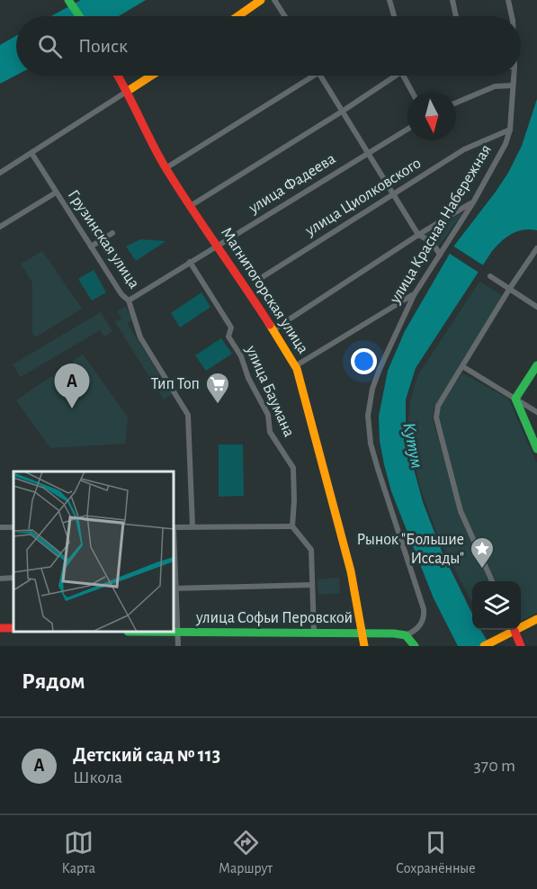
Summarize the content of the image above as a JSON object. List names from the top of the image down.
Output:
{
  "streets": {
    "main road": ["Магнитогорская улица", "улица Софьи Перовской"],
    "street": [
      "улица Фадеева",
      "улица Циолковского",
      "улица Красная Набережная",
      "Грузинская улица",
      "улица Баумана"
    ]
  },
  "crossings": [
    ["улица Фадеева", "Грузинская улица"],
    ["улица Фадеева", "Магнитогорская улица"],
    ["улица Фадеева", "улица Баумана"],
    ["улица Циолковского", "улица Красная Набережная"],
    ["улица Красная Набережная", "улица Софьи Перовской"],
    ["Магнитогорская улица", "улица Софьи Перовской"]
  ],
  "water": ["Кутум"],
  "places": {
    "supermarket": ["Тип Топ"],
    "place": ["Рынок \"Большие Иссады\""]
  },
  "north": "bottom",
  "page": {
    "search": "Поиск",
    "pins": "A",
    "heading": "Рядом",
    "list": [
      {
        "mark": "A",
        "name": "Детский сад № 113",
        "note": "Школа",
        "value": "370 m"
      }
    ],
    "nav": ["Карта", "Маршрут", "Сохранённые"]
  }
}
